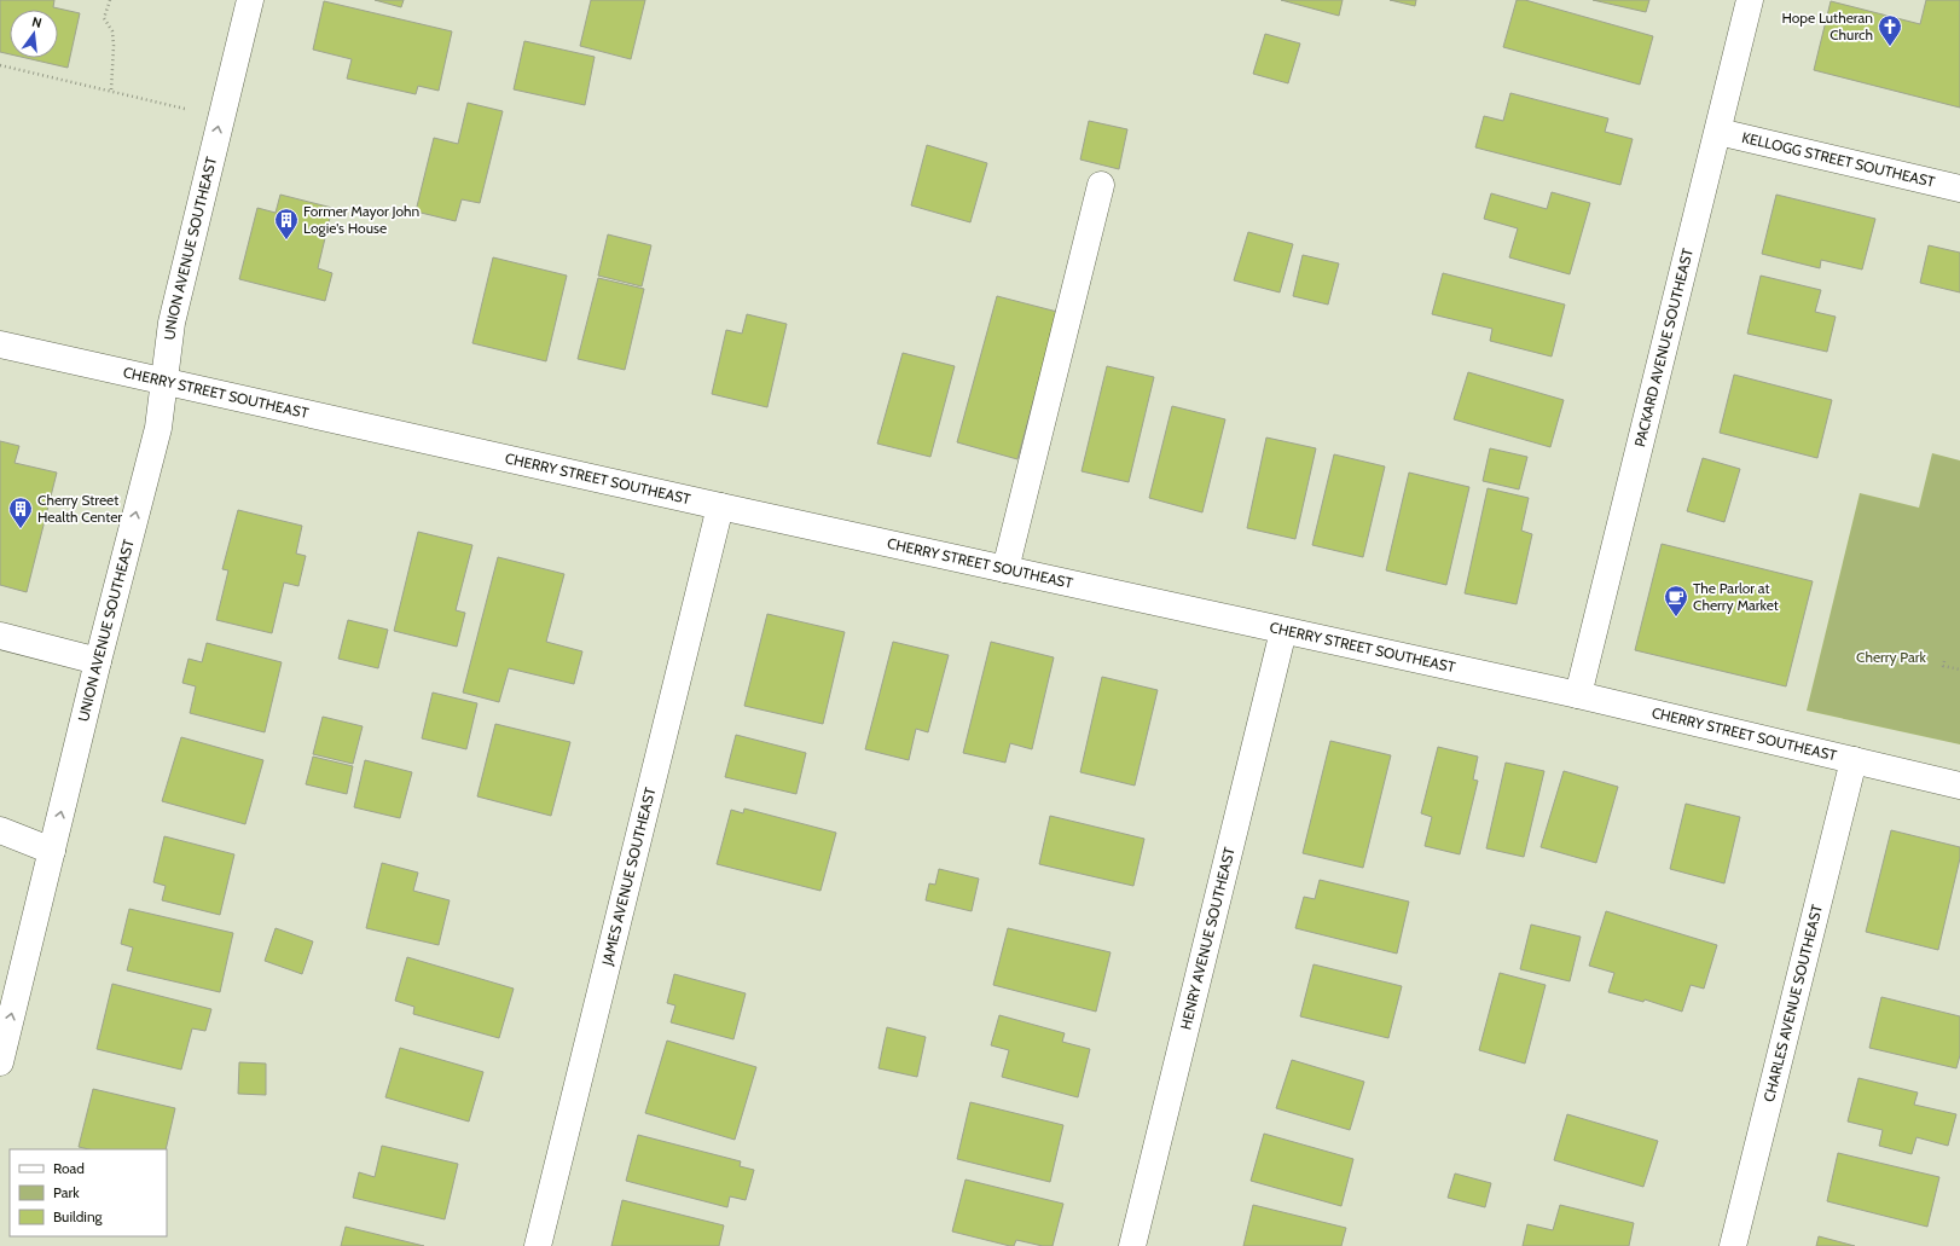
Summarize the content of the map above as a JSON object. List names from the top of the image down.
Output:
{
  "streets": {
    "street": [
      "KELLOGG STREET SOUTHEAST",
      "UNION AVENUE SOUTHEAST",
      "PACKARD AVENUE SOUTHEAST",
      "CHERRY STREET SOUTHEAST",
      "JAMES AVENUE SOUTHEAST",
      "HENRY AVENUE SOUTHEAST",
      "CHARLES AVENUE SOUTHEAST"
    ]
  },
  "crossings": [
    ["KELLOGG STREET SOUTHEAST", "PACKARD AVENUE SOUTHEAST"],
    ["UNION AVENUE SOUTHEAST", "CHERRY STREET SOUTHEAST"],
    ["PACKARD AVENUE SOUTHEAST", "CHERRY STREET SOUTHEAST"],
    ["CHERRY STREET SOUTHEAST", "JAMES AVENUE SOUTHEAST"],
    ["CHERRY STREET SOUTHEAST", "HENRY AVENUE SOUTHEAST"],
    ["CHERRY STREET SOUTHEAST", "CHARLES AVENUE SOUTHEAST"]
  ],
  "one_way": ["UNION AVENUE SOUTHEAST"],
  "parks": ["Cherry Park"],
  "places": {
    "church": ["Hope Lutheran Church"],
    "building": ["Former Mayor John Logie's House", "Cherry Street Health Center"],
    "cafe": ["The Parlor at Cherry Market"]
  },
  "legend": ["Road", "Park", "Building"],
  "north": "top"
}
